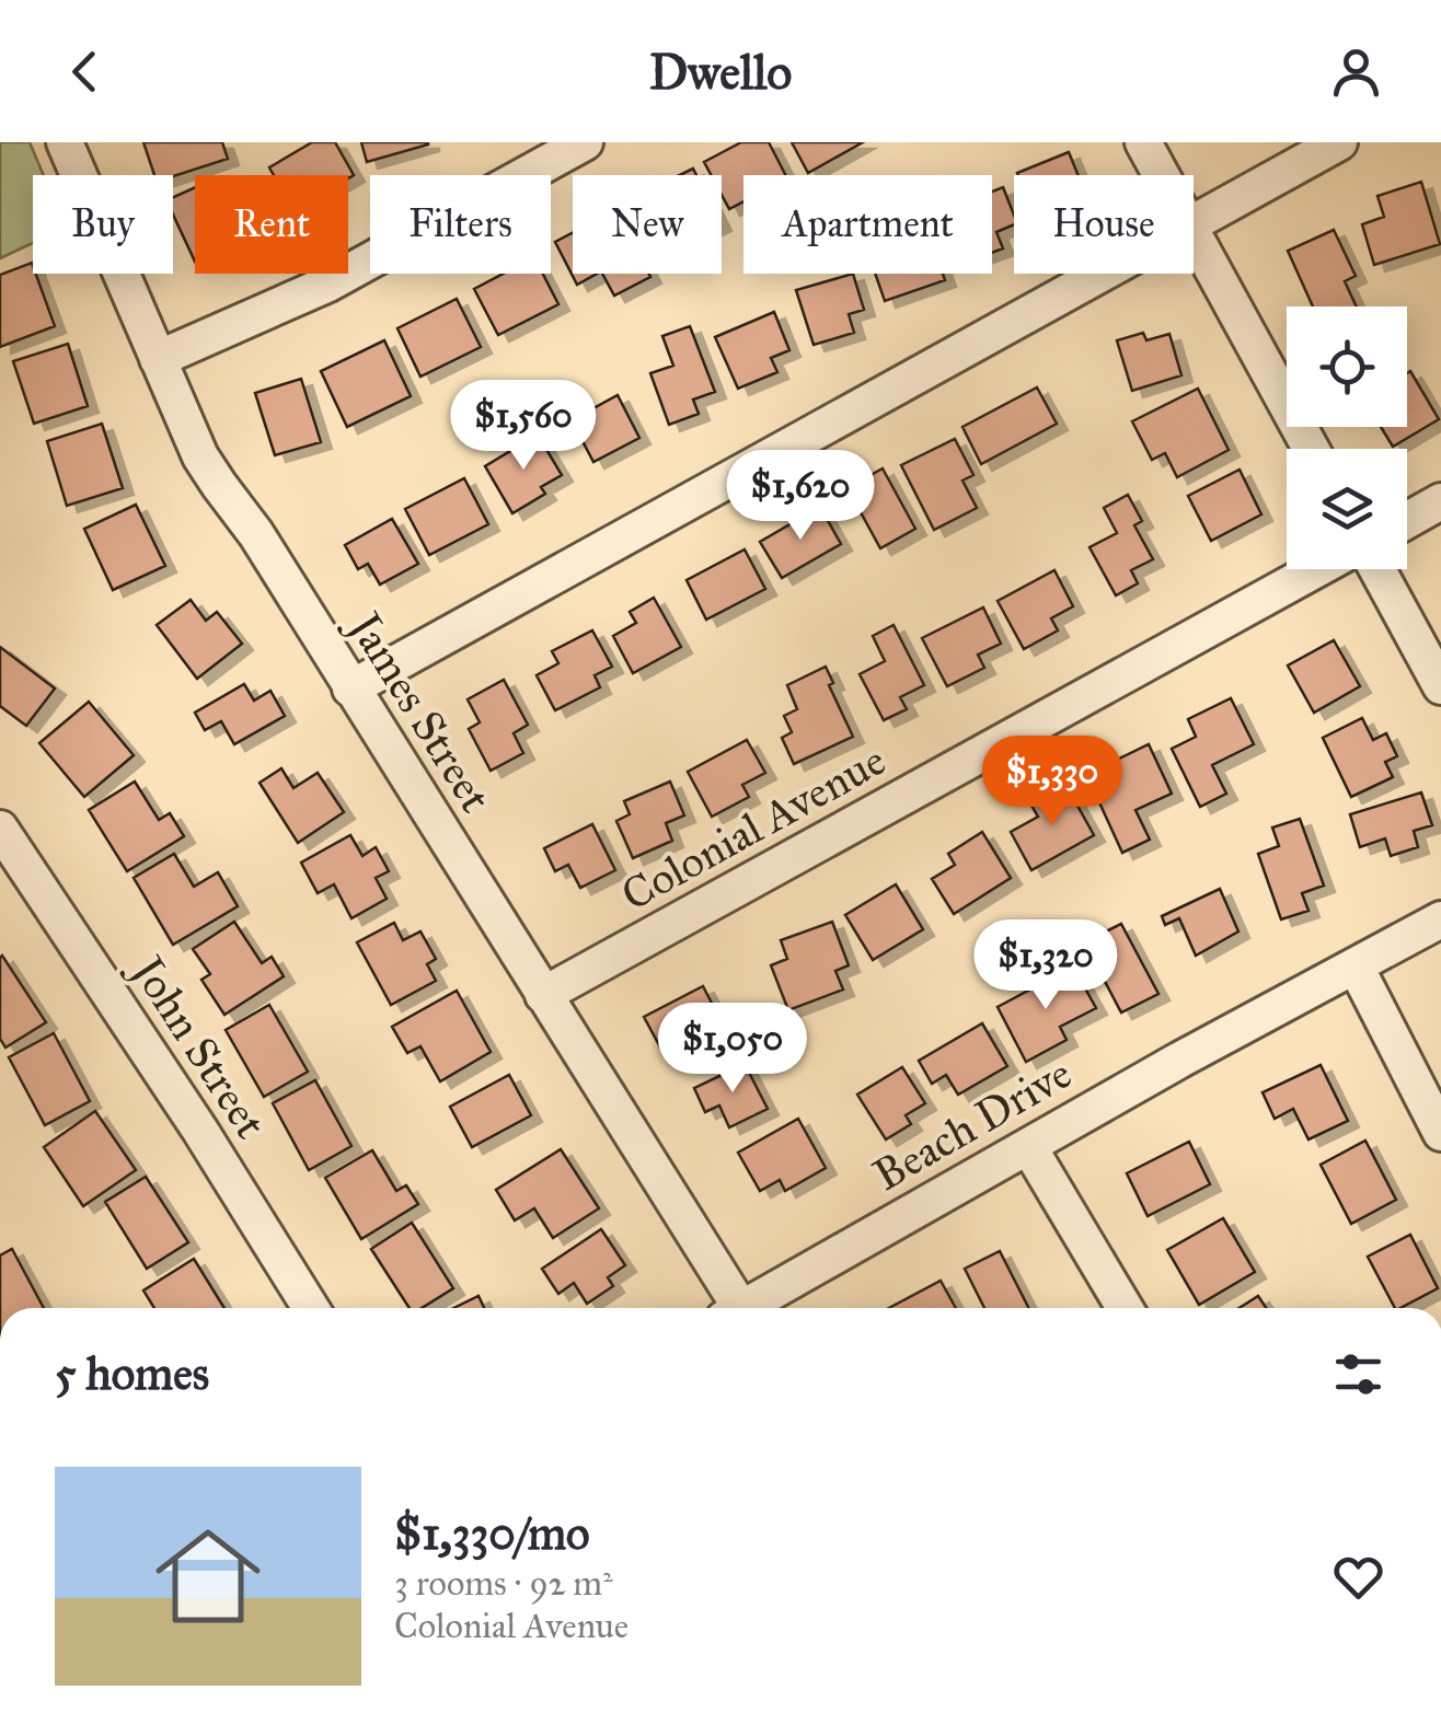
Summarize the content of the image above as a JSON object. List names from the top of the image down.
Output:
{
  "streets": {
    "street": [
      "James Street",
      "Colonial Avenue",
      "John Street",
      "Beach Drive"
    ]
  },
  "crossings": [
    ["James Street", "Colonial Avenue"]
  ],
  "page": {
    "header": "Dwello",
    "chip": [
      "Buy",
      "Rent",
      "Filters",
      "New",
      "Apartment",
      "House"
    ],
    "price": [
      "$1,560",
      "$1,620",
      "$1,330",
      "$1,320",
      "$1,050"
    ],
    "heading": "5 homes",
    "list": [
      {
        "name": "$1,330/mo",
        "note": "3 rooms · 92 m² · Colonial Avenue"
      }
    ]
  }
}
